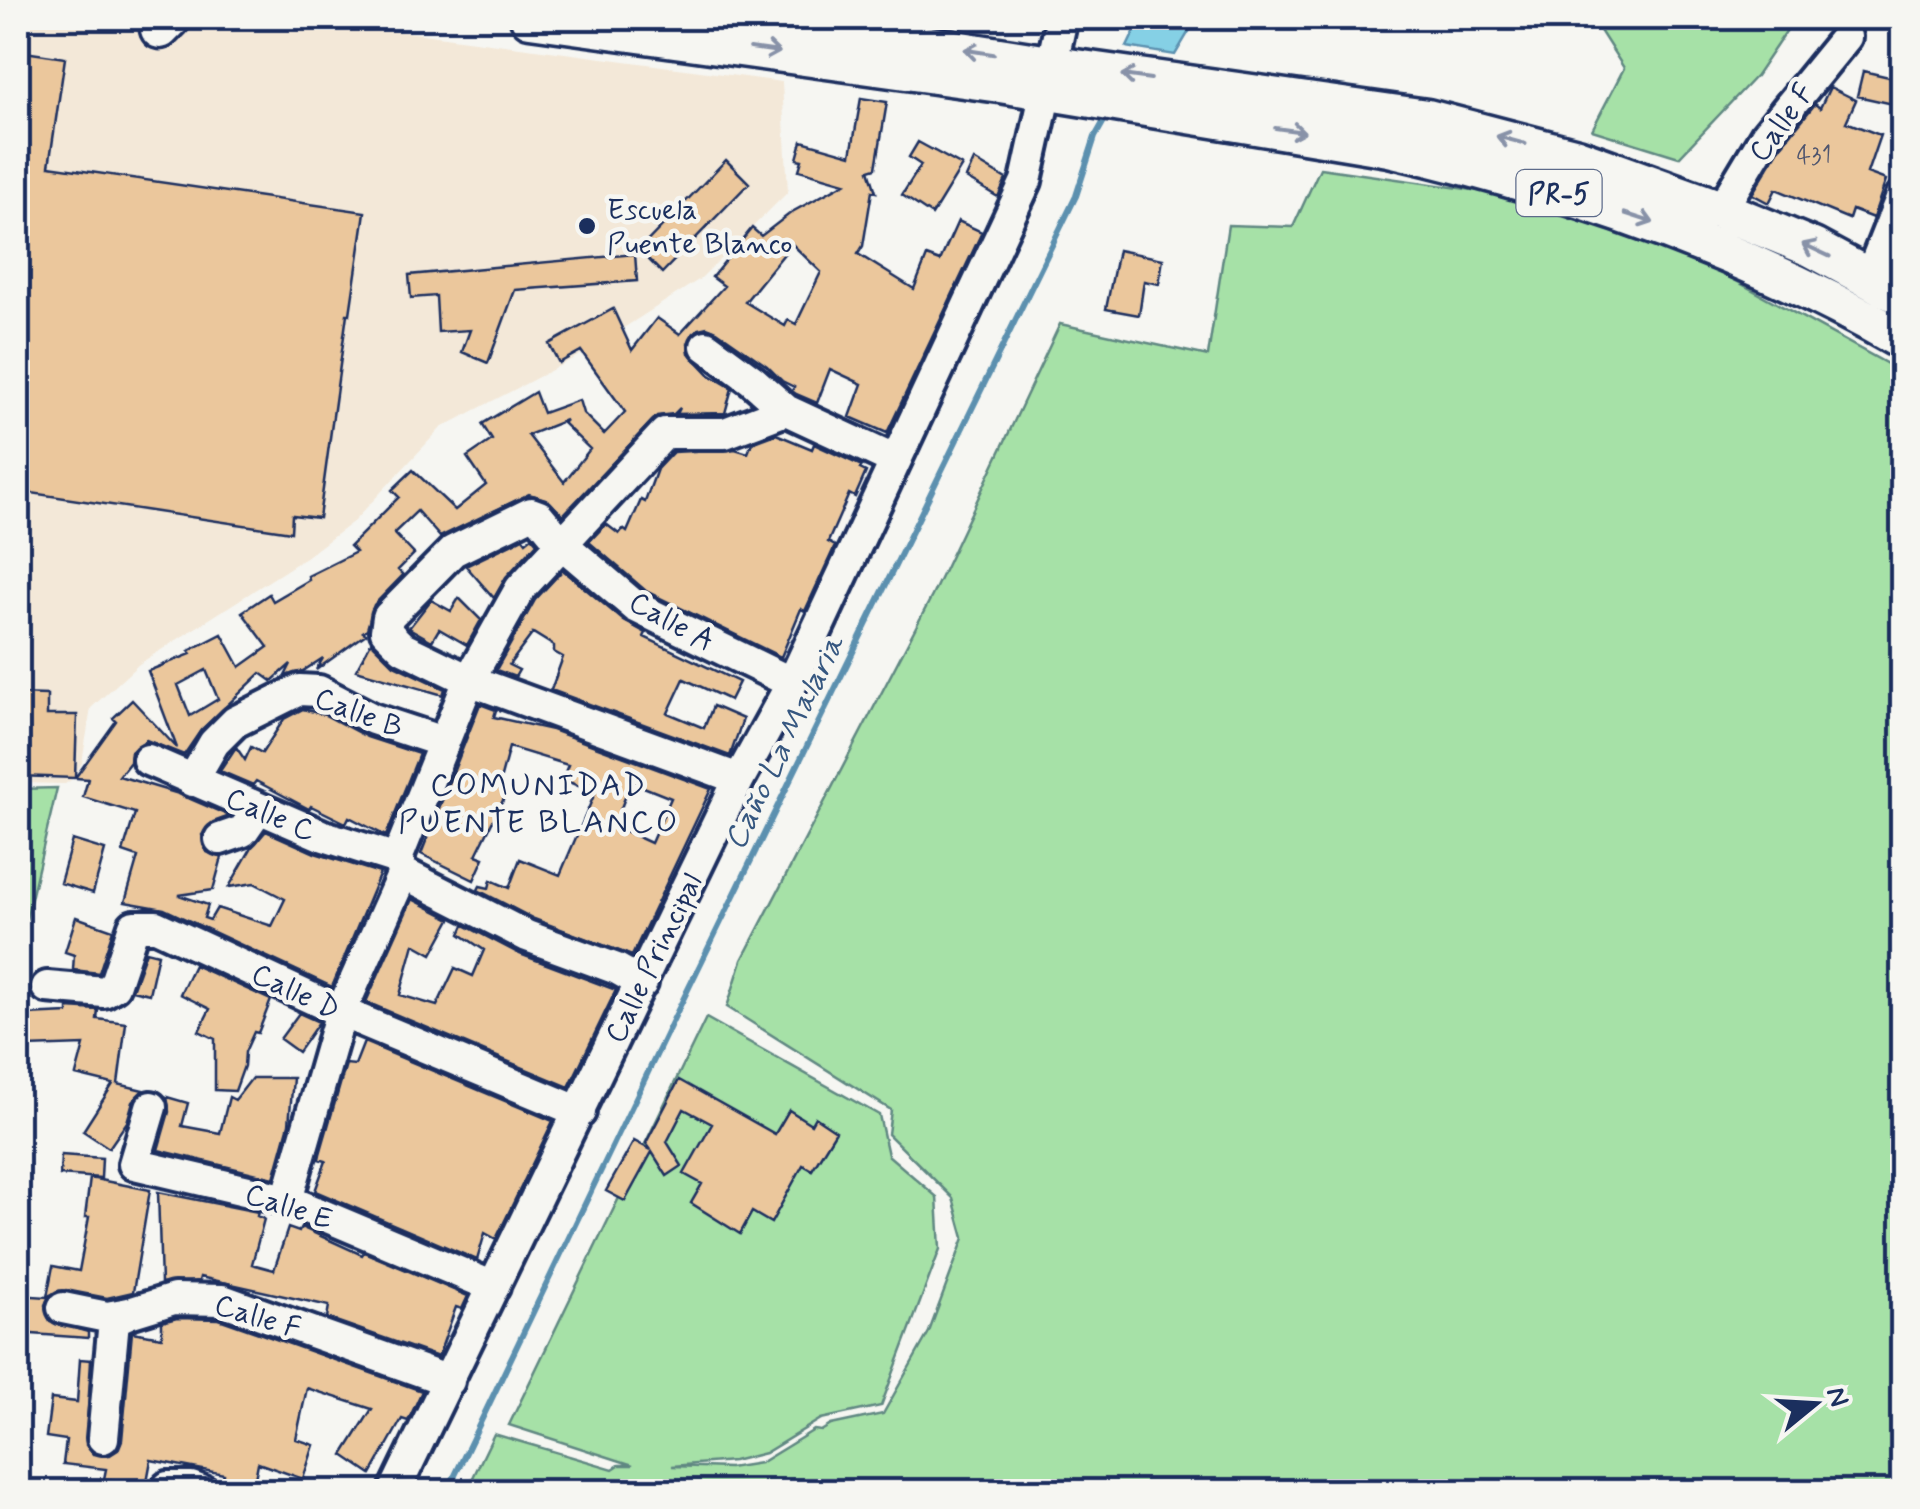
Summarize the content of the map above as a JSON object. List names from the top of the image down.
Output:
{
  "streets": {
    "main road": ["PR-5"],
    "street": [
      "Calle F",
      "Calle A",
      "Calle B",
      "Calle C",
      "Calle Principal",
      "Calle D",
      "Calle E"
    ]
  },
  "crossings": [
    ["Calle F", "PR-5"],
    ["Calle F", "Calle Principal"],
    ["PR-5", "Calle Principal"],
    ["Calle A", "Calle Principal"],
    ["Calle B", "Calle C"],
    ["Calle C", "Calle Principal"],
    ["Calle Principal", "Calle D"],
    ["Calle Principal", "Calle E"]
  ],
  "districts": ["COMUNIDAD PUENTE BLANCO"],
  "water": ["Caño La Malaria"],
  "places": ["Escuela Puente Blanco"],
  "house_numbers": ["431"],
  "north": "right"
}
